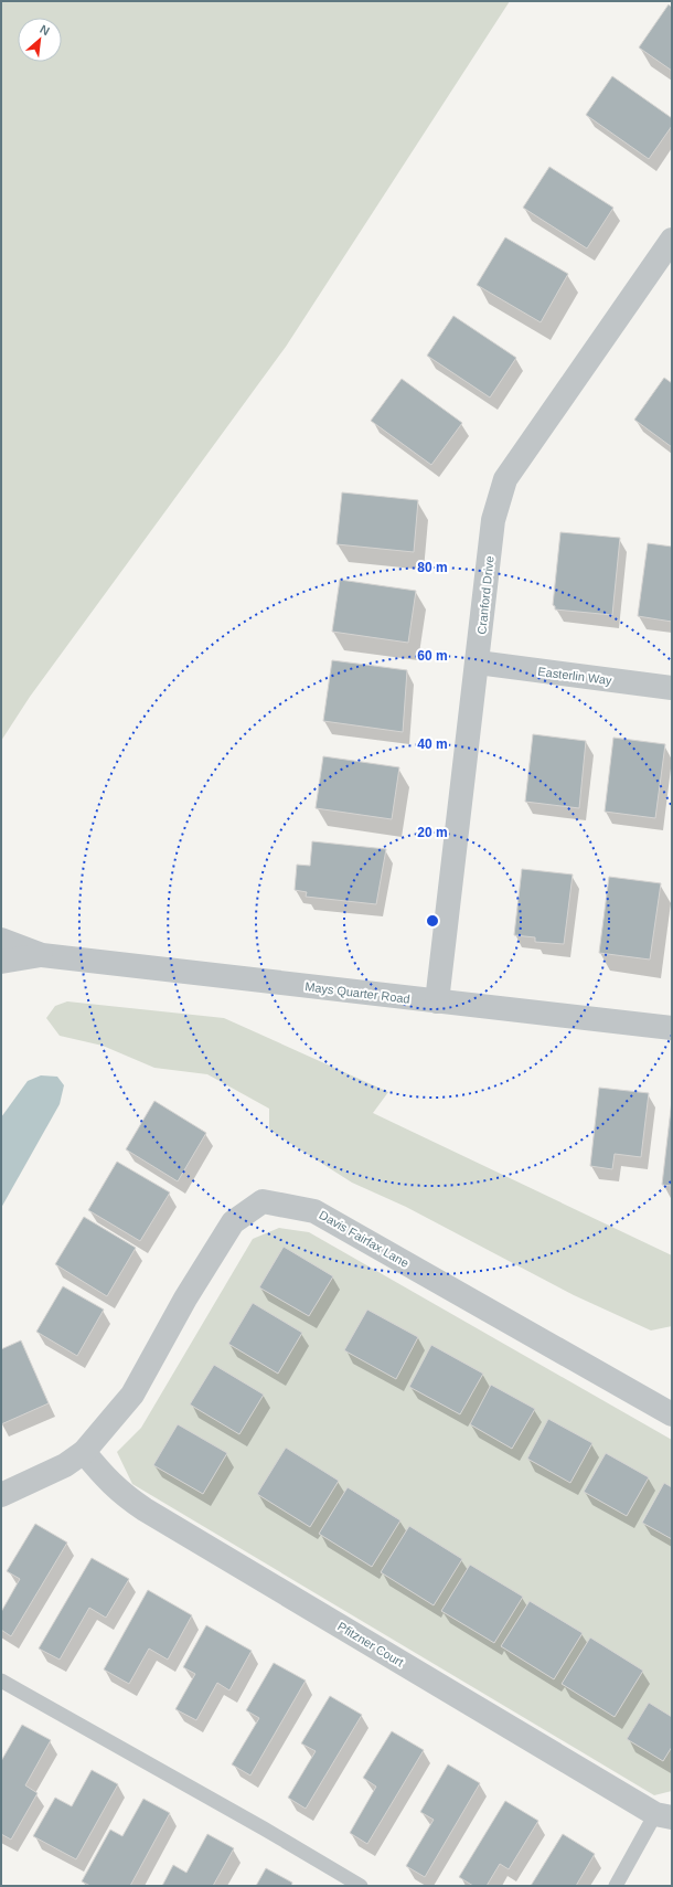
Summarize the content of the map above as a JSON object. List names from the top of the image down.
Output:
{
  "streets": {
    "street": [
      "Cranford Drive",
      "Easterlin Way",
      "Mays Quarter Road",
      "Davis Fairfax Lane",
      "Pfitzner Court"
    ]
  },
  "crossings": [
    ["Cranford Drive", "Easterlin Way"],
    ["Cranford Drive", "Mays Quarter Road"],
    ["Davis Fairfax Lane", "Pfitzner Court"]
  ],
  "north": "top right",
  "rings": [
    "80 m",
    "60 m",
    "40 m",
    "20 m"
  ]
}
